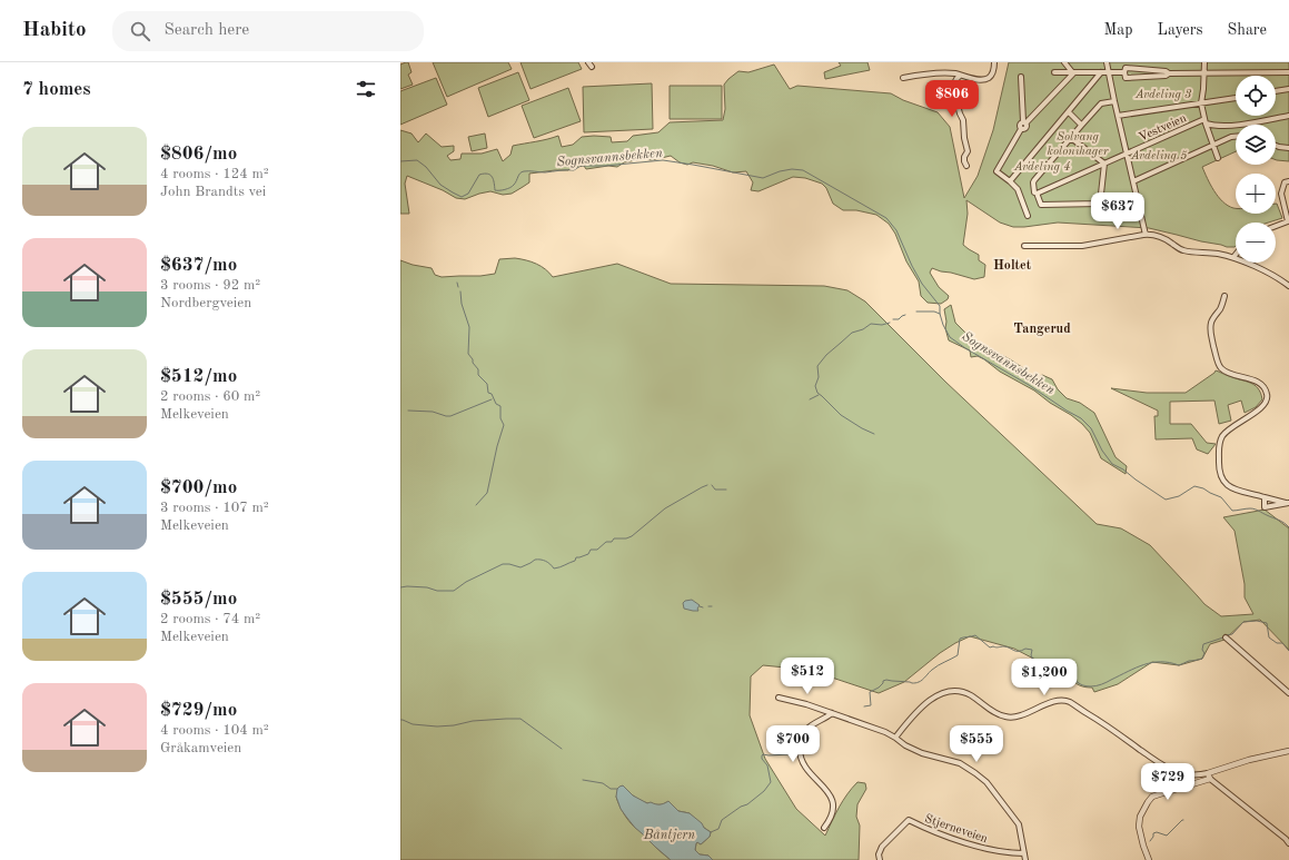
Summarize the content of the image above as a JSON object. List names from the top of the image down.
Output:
{
  "streets": {
    "street": ["Vestveien", "Stjerneveien"]
  },
  "districts": ["Holtet", "Tangerud"],
  "water": ["Sognsvannsbekken", "Båntjern"],
  "parks": [
    "Avdeling 3",
    "Solvang kolonihager",
    "Avdeling 5",
    "Avdeling 4"
  ],
  "page": {
    "header": "Habito",
    "search": "Search here",
    "nav": ["Map", "Layers", "Share"],
    "heading": "7 homes",
    "map_buttons": ["+", "−"],
    "price": [
      "$806",
      "$637",
      "$512",
      "$1,200",
      "$700",
      "$555",
      "$729"
    ],
    "list": [
      {
        "name": "$806/mo",
        "note": "4 rooms · 124 m² · John Brandts vei"
      },
      {
        "name": "$637/mo",
        "note": "3 rooms · 92 m² · Nordbergveien"
      },
      {
        "name": "$512/mo",
        "note": "2 rooms · 60 m² · Melkeveien"
      },
      {
        "name": "$700/mo",
        "note": "3 rooms · 107 m² · Melkeveien"
      },
      {
        "name": "$555/mo",
        "note": "2 rooms · 74 m² · Melkeveien"
      },
      {
        "name": "$729/mo",
        "note": "4 rooms · 104 m² · Gråkamveien"
      }
    ]
  }
}
